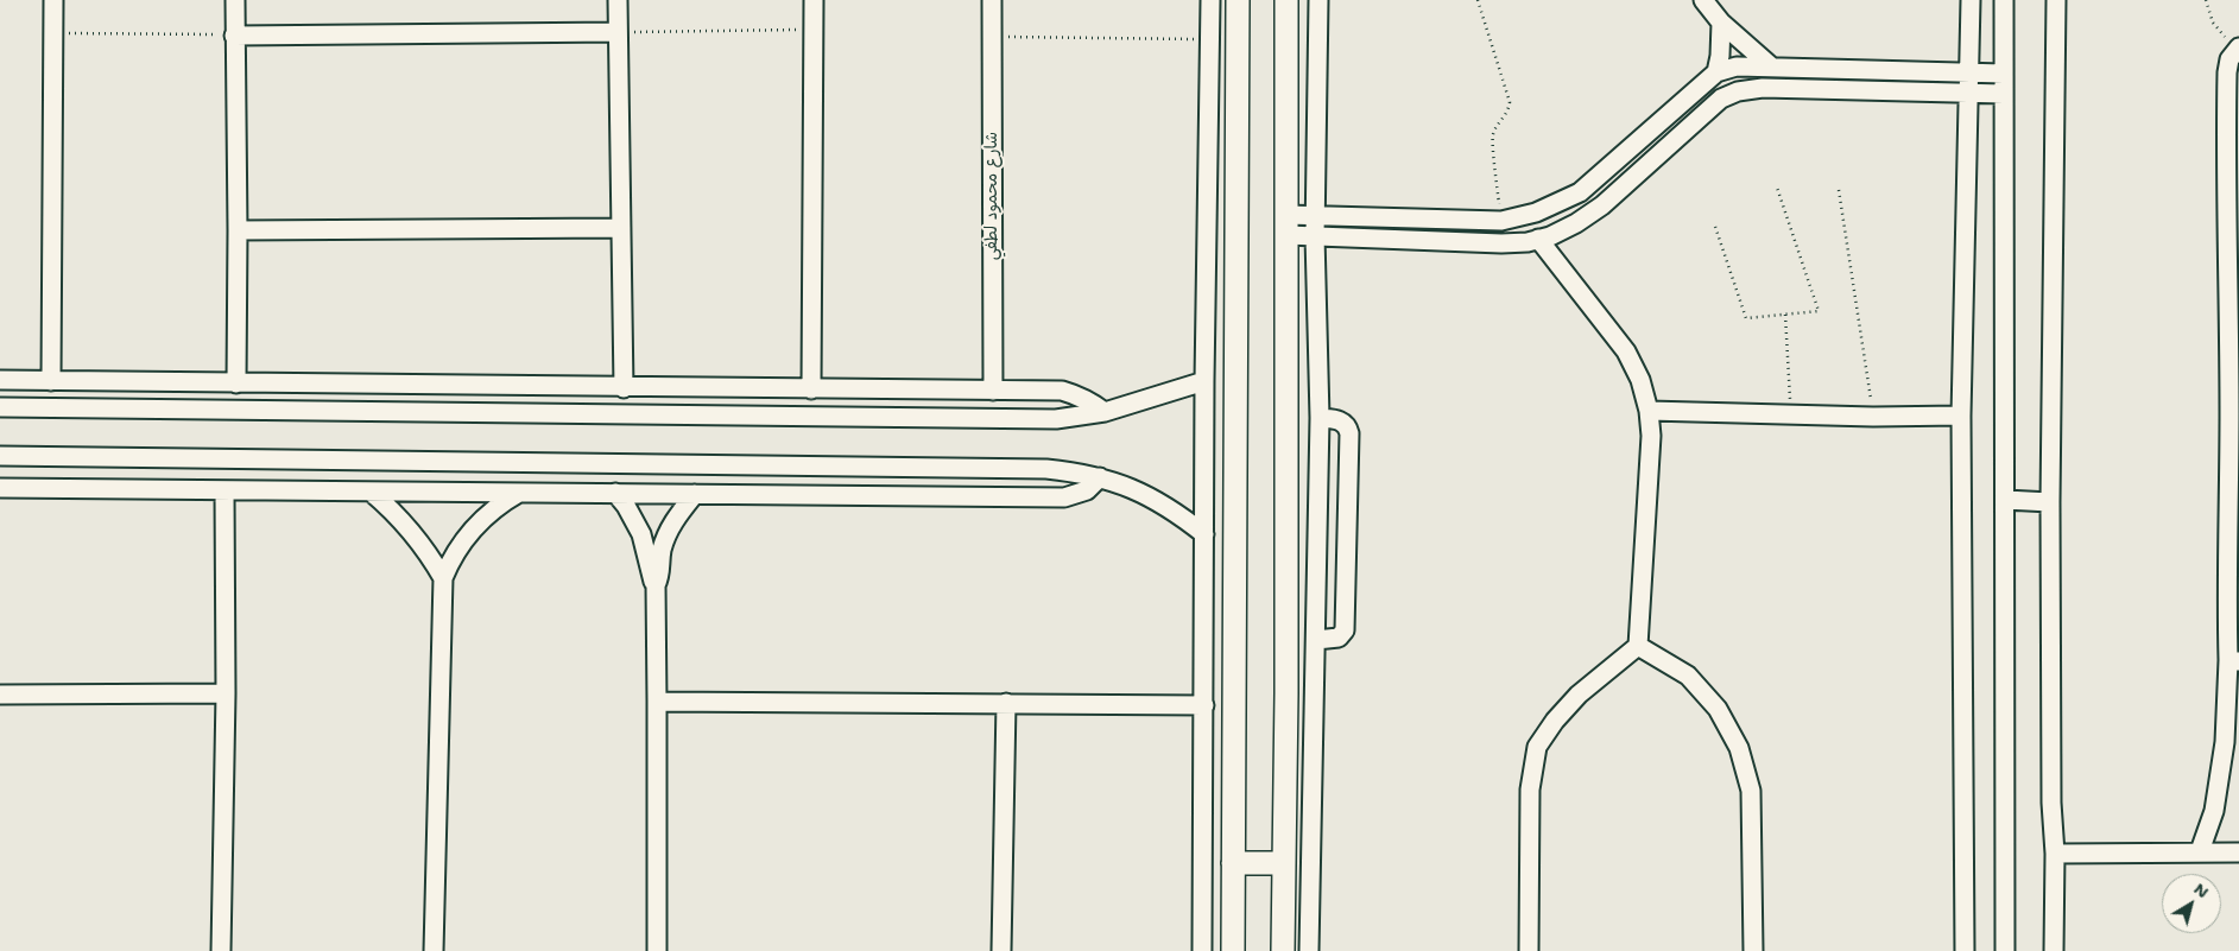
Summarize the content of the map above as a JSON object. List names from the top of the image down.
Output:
{
  "streets": {
    "street": ["شارع محمود لطفي"]
  },
  "north": "top right"
}
